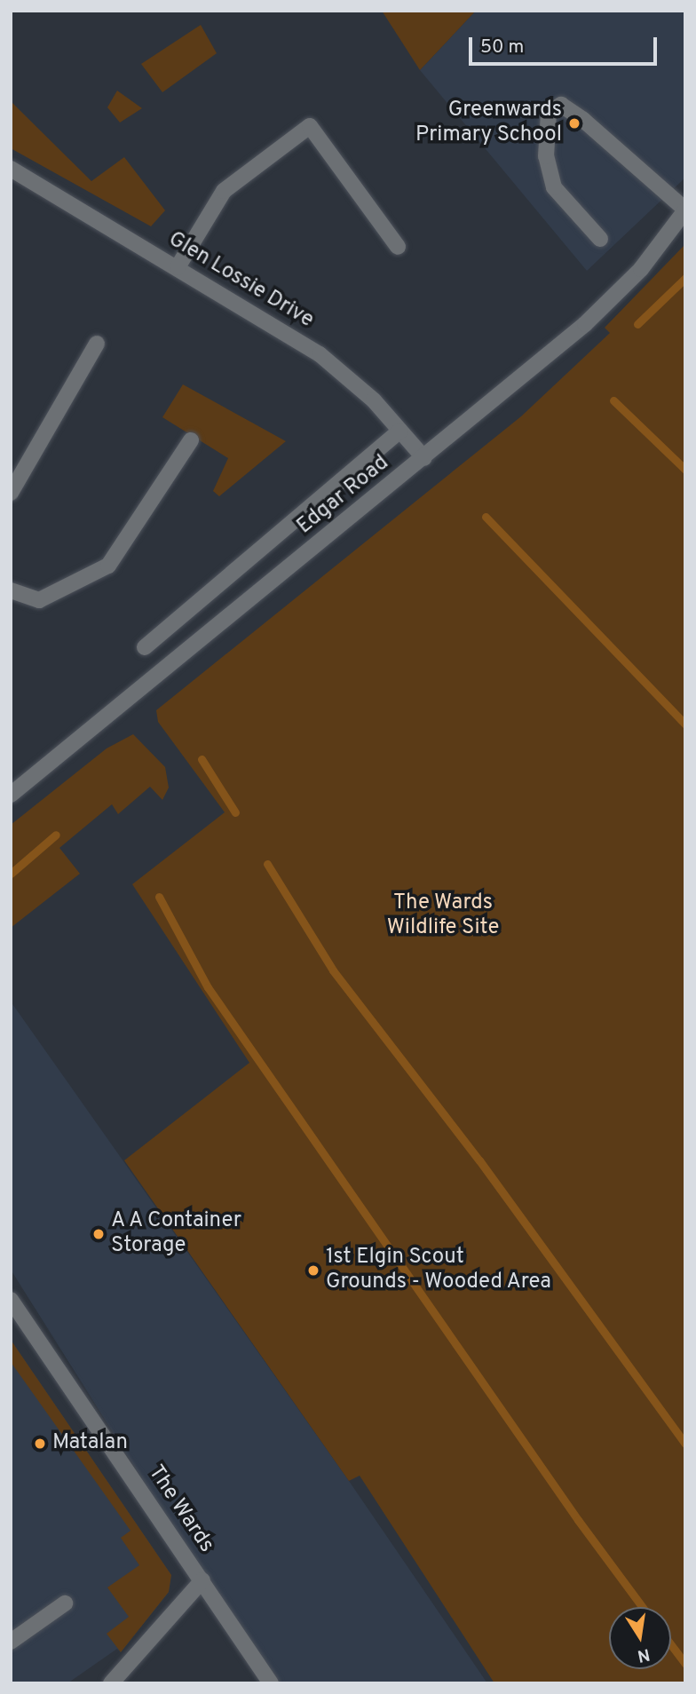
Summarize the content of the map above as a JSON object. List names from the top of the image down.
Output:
{
  "streets": {
    "street": ["Glen Lossie Drive", "Edgar Road", "The Wards"]
  },
  "crossings": [
    ["Glen Lossie Drive", "Edgar Road"]
  ],
  "parks": ["The Wards Wildlife Site"],
  "places": [
    "Greenwards Primary School",
    "A A Container Storage",
    "1st Elgin Scout Grounds - Wooded Area",
    "Matalan"
  ],
  "scale_bar": "50 m",
  "north": "bottom"
}
